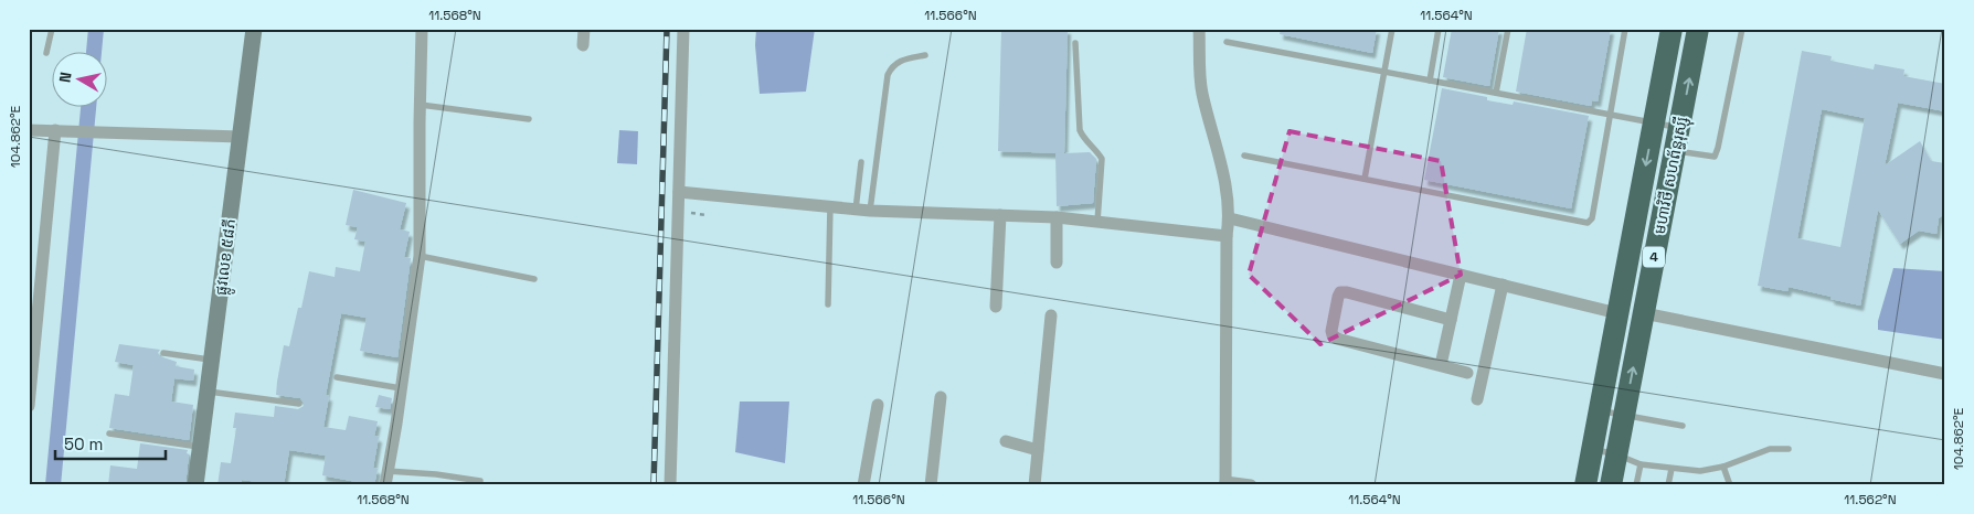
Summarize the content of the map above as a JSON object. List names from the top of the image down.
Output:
{
  "streets": {
    "highway": ["មហាវិថី សហព័ន្ធរុស្ស៊ី", "4"],
    "street": ["ផ្លូវលេខ ៥៨ភី"]
  },
  "scale_bar": "50 m",
  "north": "left",
  "coordinates": [
    "11.568°N",
    "11.566°N",
    "11.564°N",
    "104.862°E",
    "11.562°N"
  ]
}
